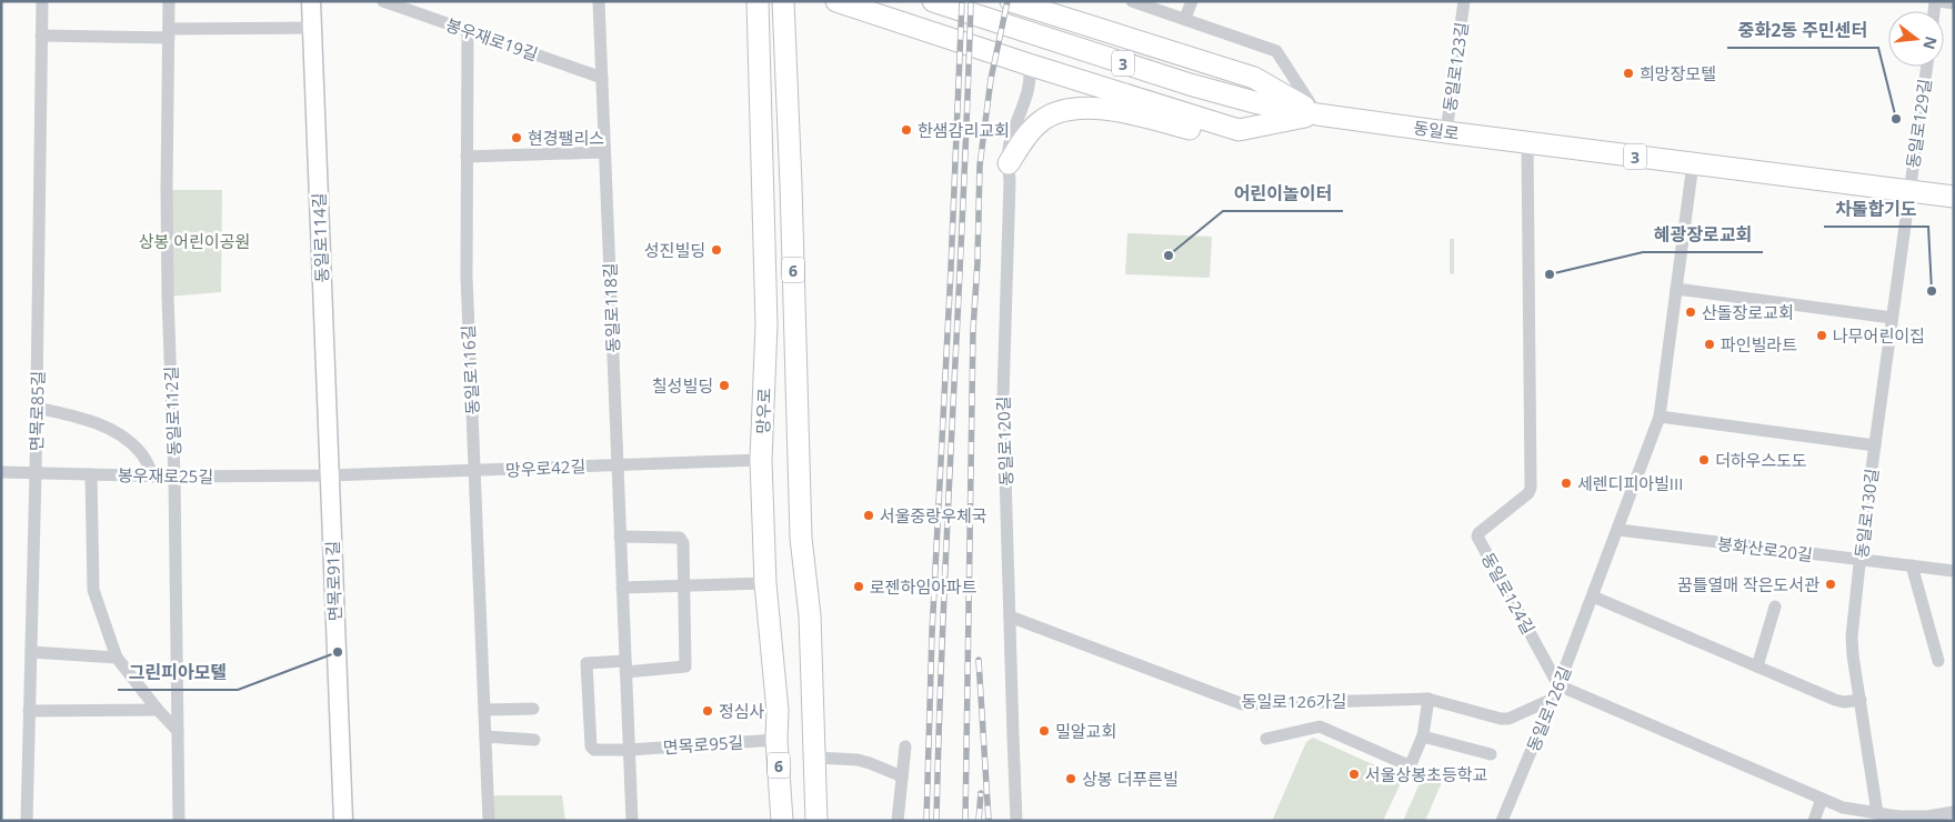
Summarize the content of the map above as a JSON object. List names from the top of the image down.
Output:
{
  "streets": {
    "main road": [
      "3",
      "동일로",
      "6",
      "망우로"
    ],
    "street": [
      "봉우재로19길",
      "동일로123길",
      "동일로129길",
      "동일로114길",
      "동일로118길",
      "동일로116길",
      "면목로85길",
      "동일로112길",
      "동일로120길",
      "망우로42길",
      "봉우재로25길",
      "동일로130길",
      "봉화산로20길",
      "면목로91길",
      "동일로124길",
      "동일로126가길",
      "동일로126길",
      "면목로95길"
    ]
  },
  "crossings": [
    ["봉우재로19길", "동일로118길"],
    ["봉우재로19길", "동일로116길"],
    ["동일로123길", "동일로"],
    ["동일로129길", "동일로"],
    ["동일로129길", "동일로130길"],
    ["동일로", "동일로130길"],
    ["동일로", "동일로124길"],
    ["동일로", "동일로126길"],
    ["동일로114길", "망우로42길"],
    ["동일로114길", "봉우재로25길"],
    ["동일로114길", "면목로91길"],
    ["동일로118길", "망우로42길"],
    ["동일로116길", "망우로42길"],
    ["면목로85길", "봉우재로25길"],
    ["동일로112길", "봉우재로25길"],
    ["망우로", "망우로42길"],
    ["망우로", "면목로95길"],
    ["동일로120길", "동일로126가길"],
    ["망우로42길", "봉우재로25길"],
    ["망우로42길", "면목로91길"],
    ["봉우재로25길", "면목로91길"],
    ["동일로130길", "봉화산로20길"],
    ["봉화산로20길", "동일로126길"],
    ["동일로124길", "동일로126길"],
    ["동일로126가길", "동일로126길"]
  ],
  "parks": ["상봉 어린이공원"],
  "places": [
    "희망장모텔",
    "중화2동 주민센터",
    "한샘감리교회",
    "현경팰리스",
    "성진빌딩",
    "어린이놀이터",
    "혜광장로교회",
    "차돌합기도",
    "산돌장로교회",
    "나무어린이집",
    "파인빌라트",
    "칠성빌딩",
    "더하우스도도",
    "세렌디피아빌III",
    "서울중랑우체국",
    "꿈틀열매 작은도서관",
    "로젠하임아파트",
    "그린피아모텔",
    "정심사",
    "밀알교회",
    "서울상봉초등학교",
    "상봉 더푸른빌"
  ],
  "north": "right"
}
